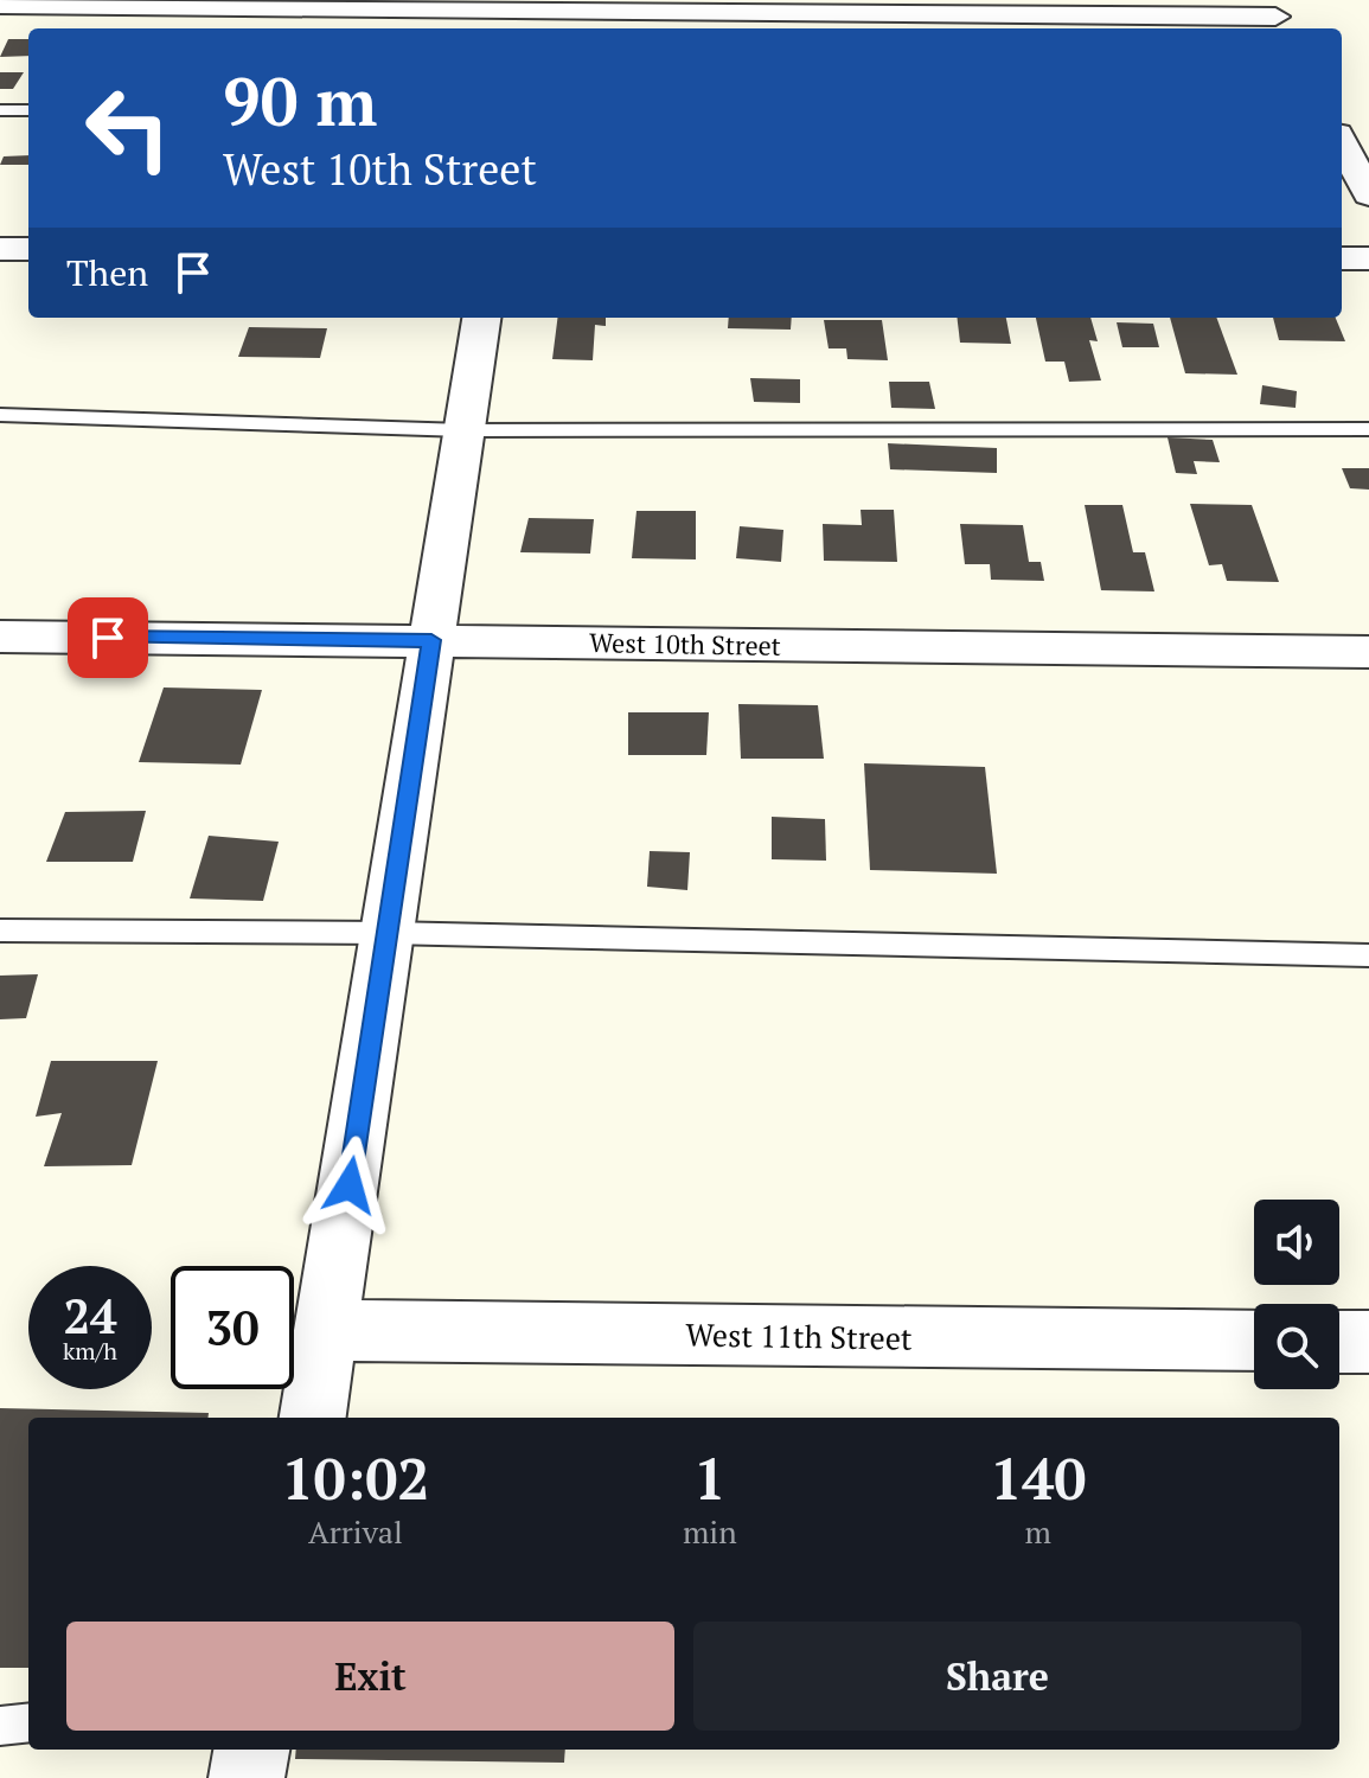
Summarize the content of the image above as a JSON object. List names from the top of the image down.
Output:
{
  "streets": {
    "street": ["West 10th Street", "West 11th Street"]
  },
  "page": {
    "turn": ["90 m", "West 10th Street"],
    "then": "Then",
    "speed": "24 km/h",
    "limit": "30",
    "eta": [
      "10:02",
      "Arrival",
      "1",
      "min",
      "140",
      "m"
    ],
    "buttons": ["Exit", "Share"]
  }
}
